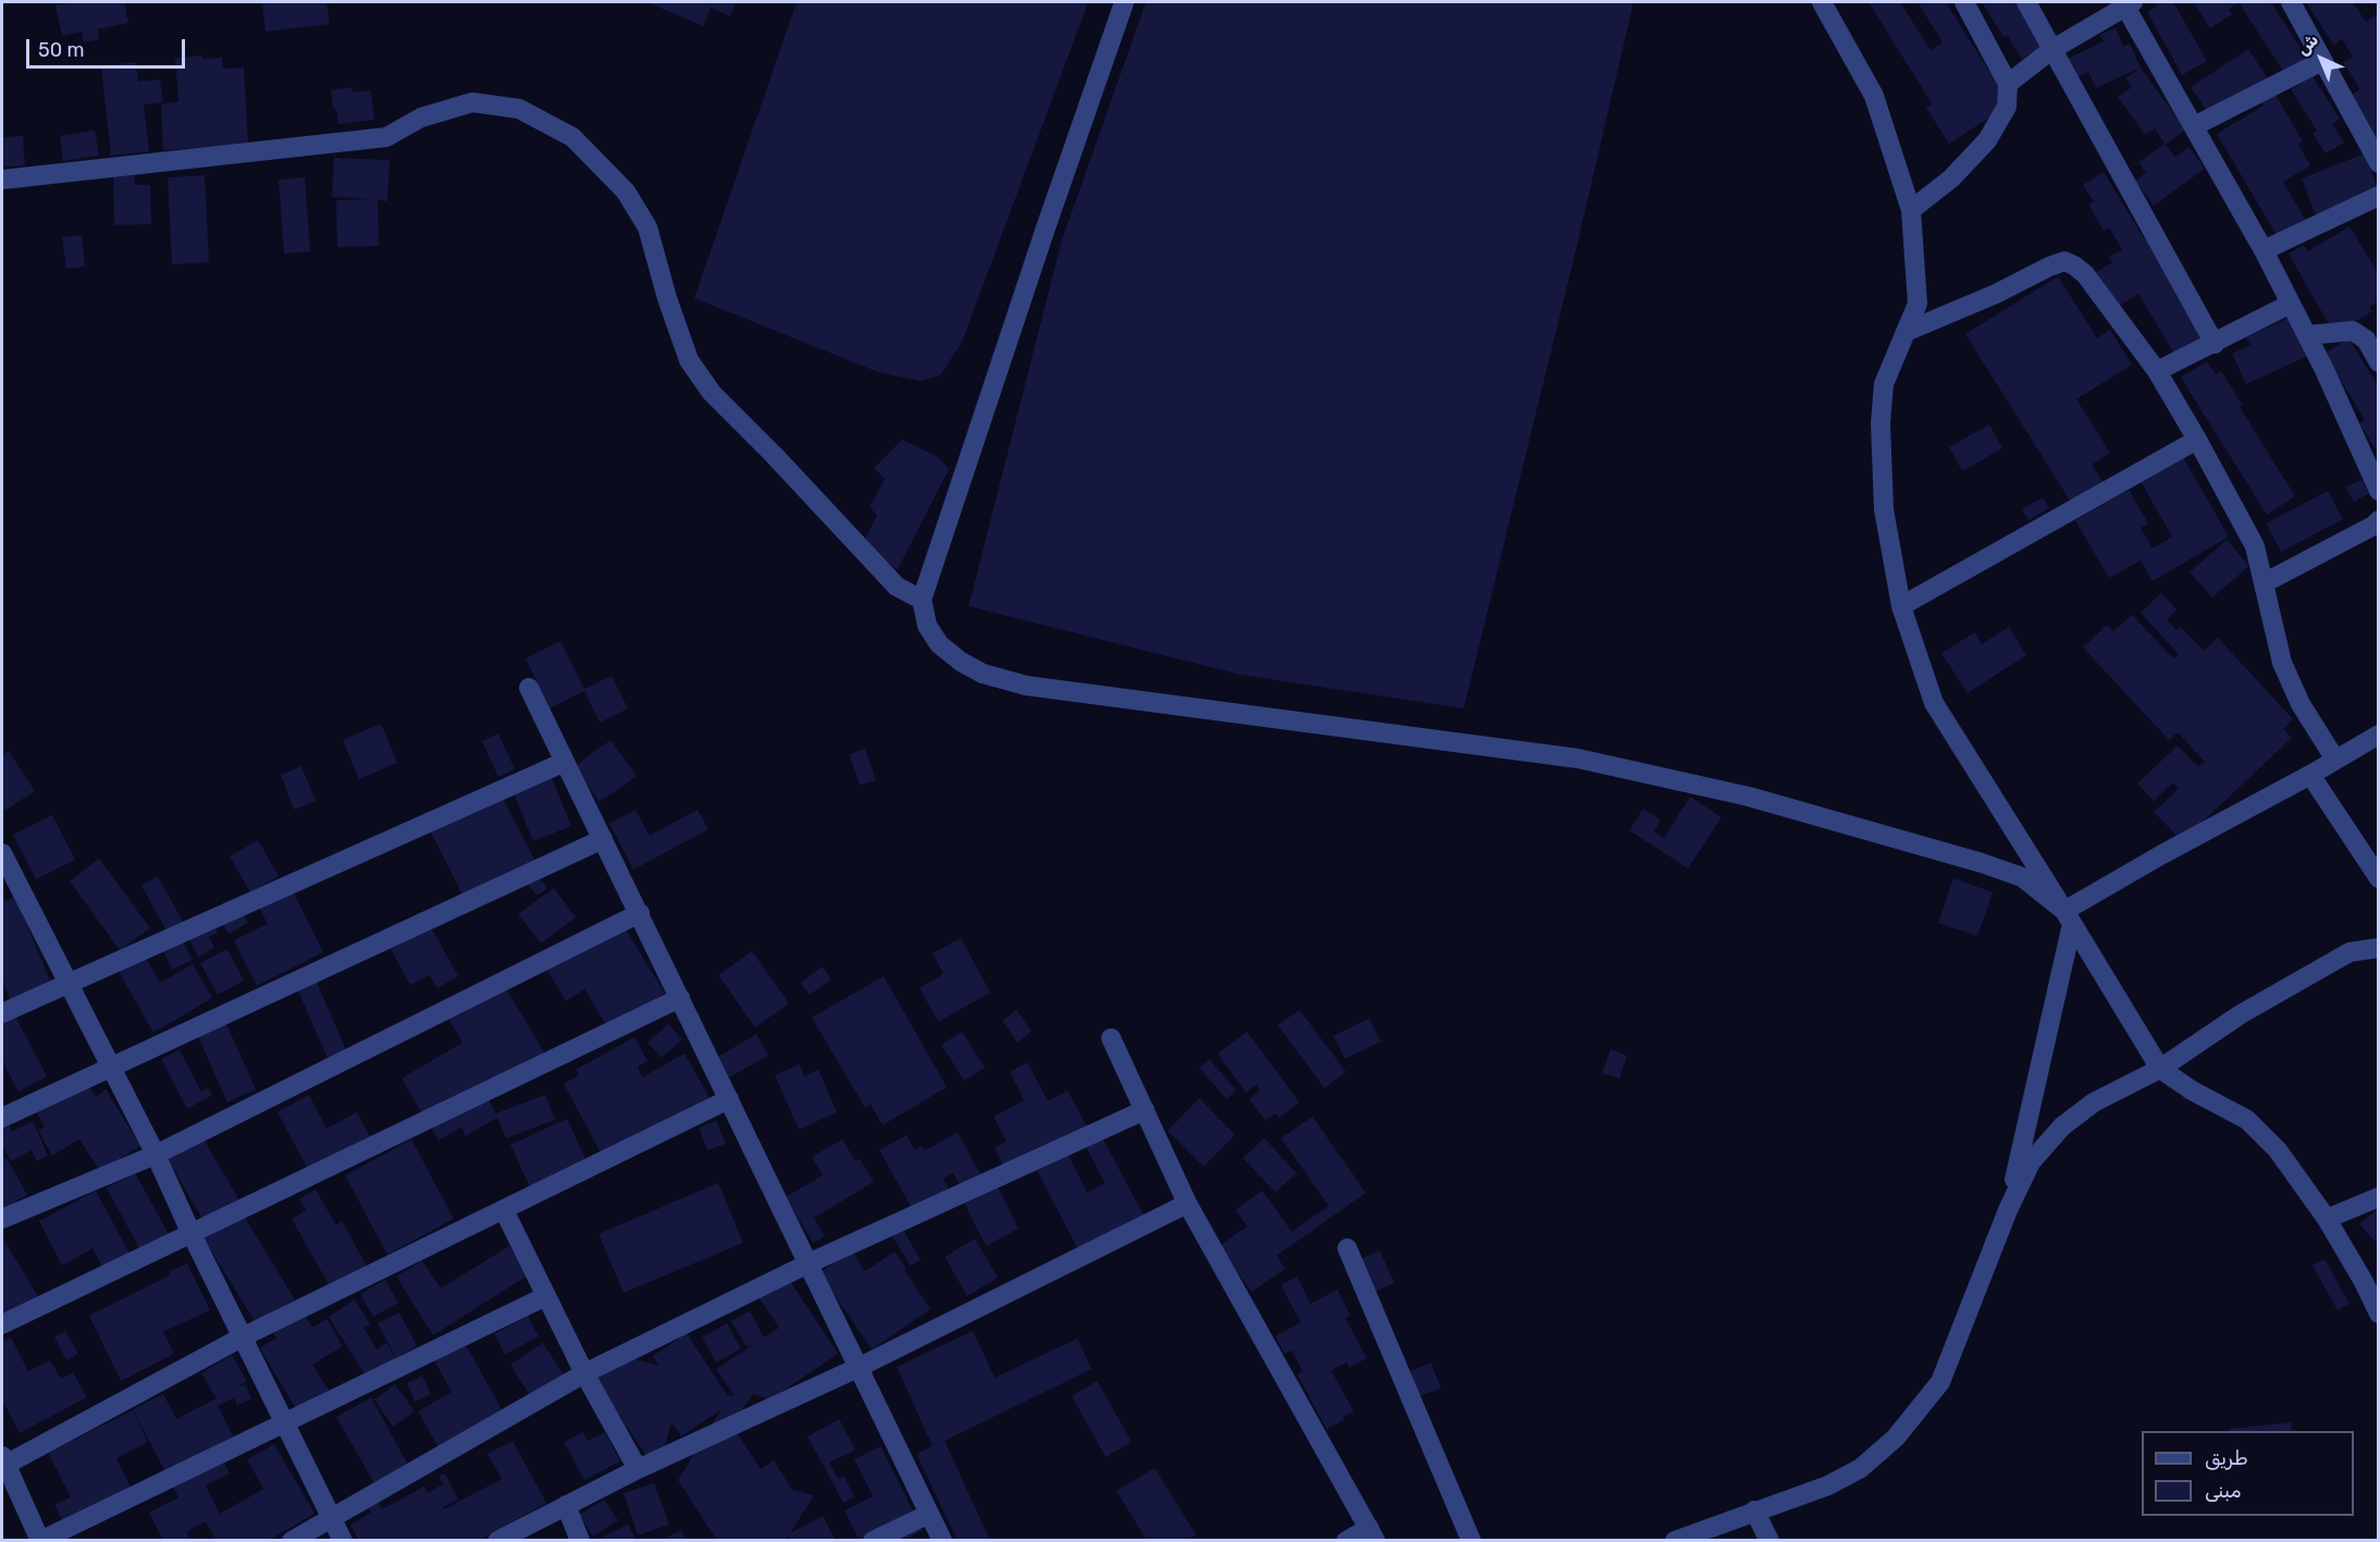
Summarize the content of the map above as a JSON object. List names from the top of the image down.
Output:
{
  "legend": ["طريق", "مبنى"],
  "scale_bar": "50 m",
  "north": "top left"
}
